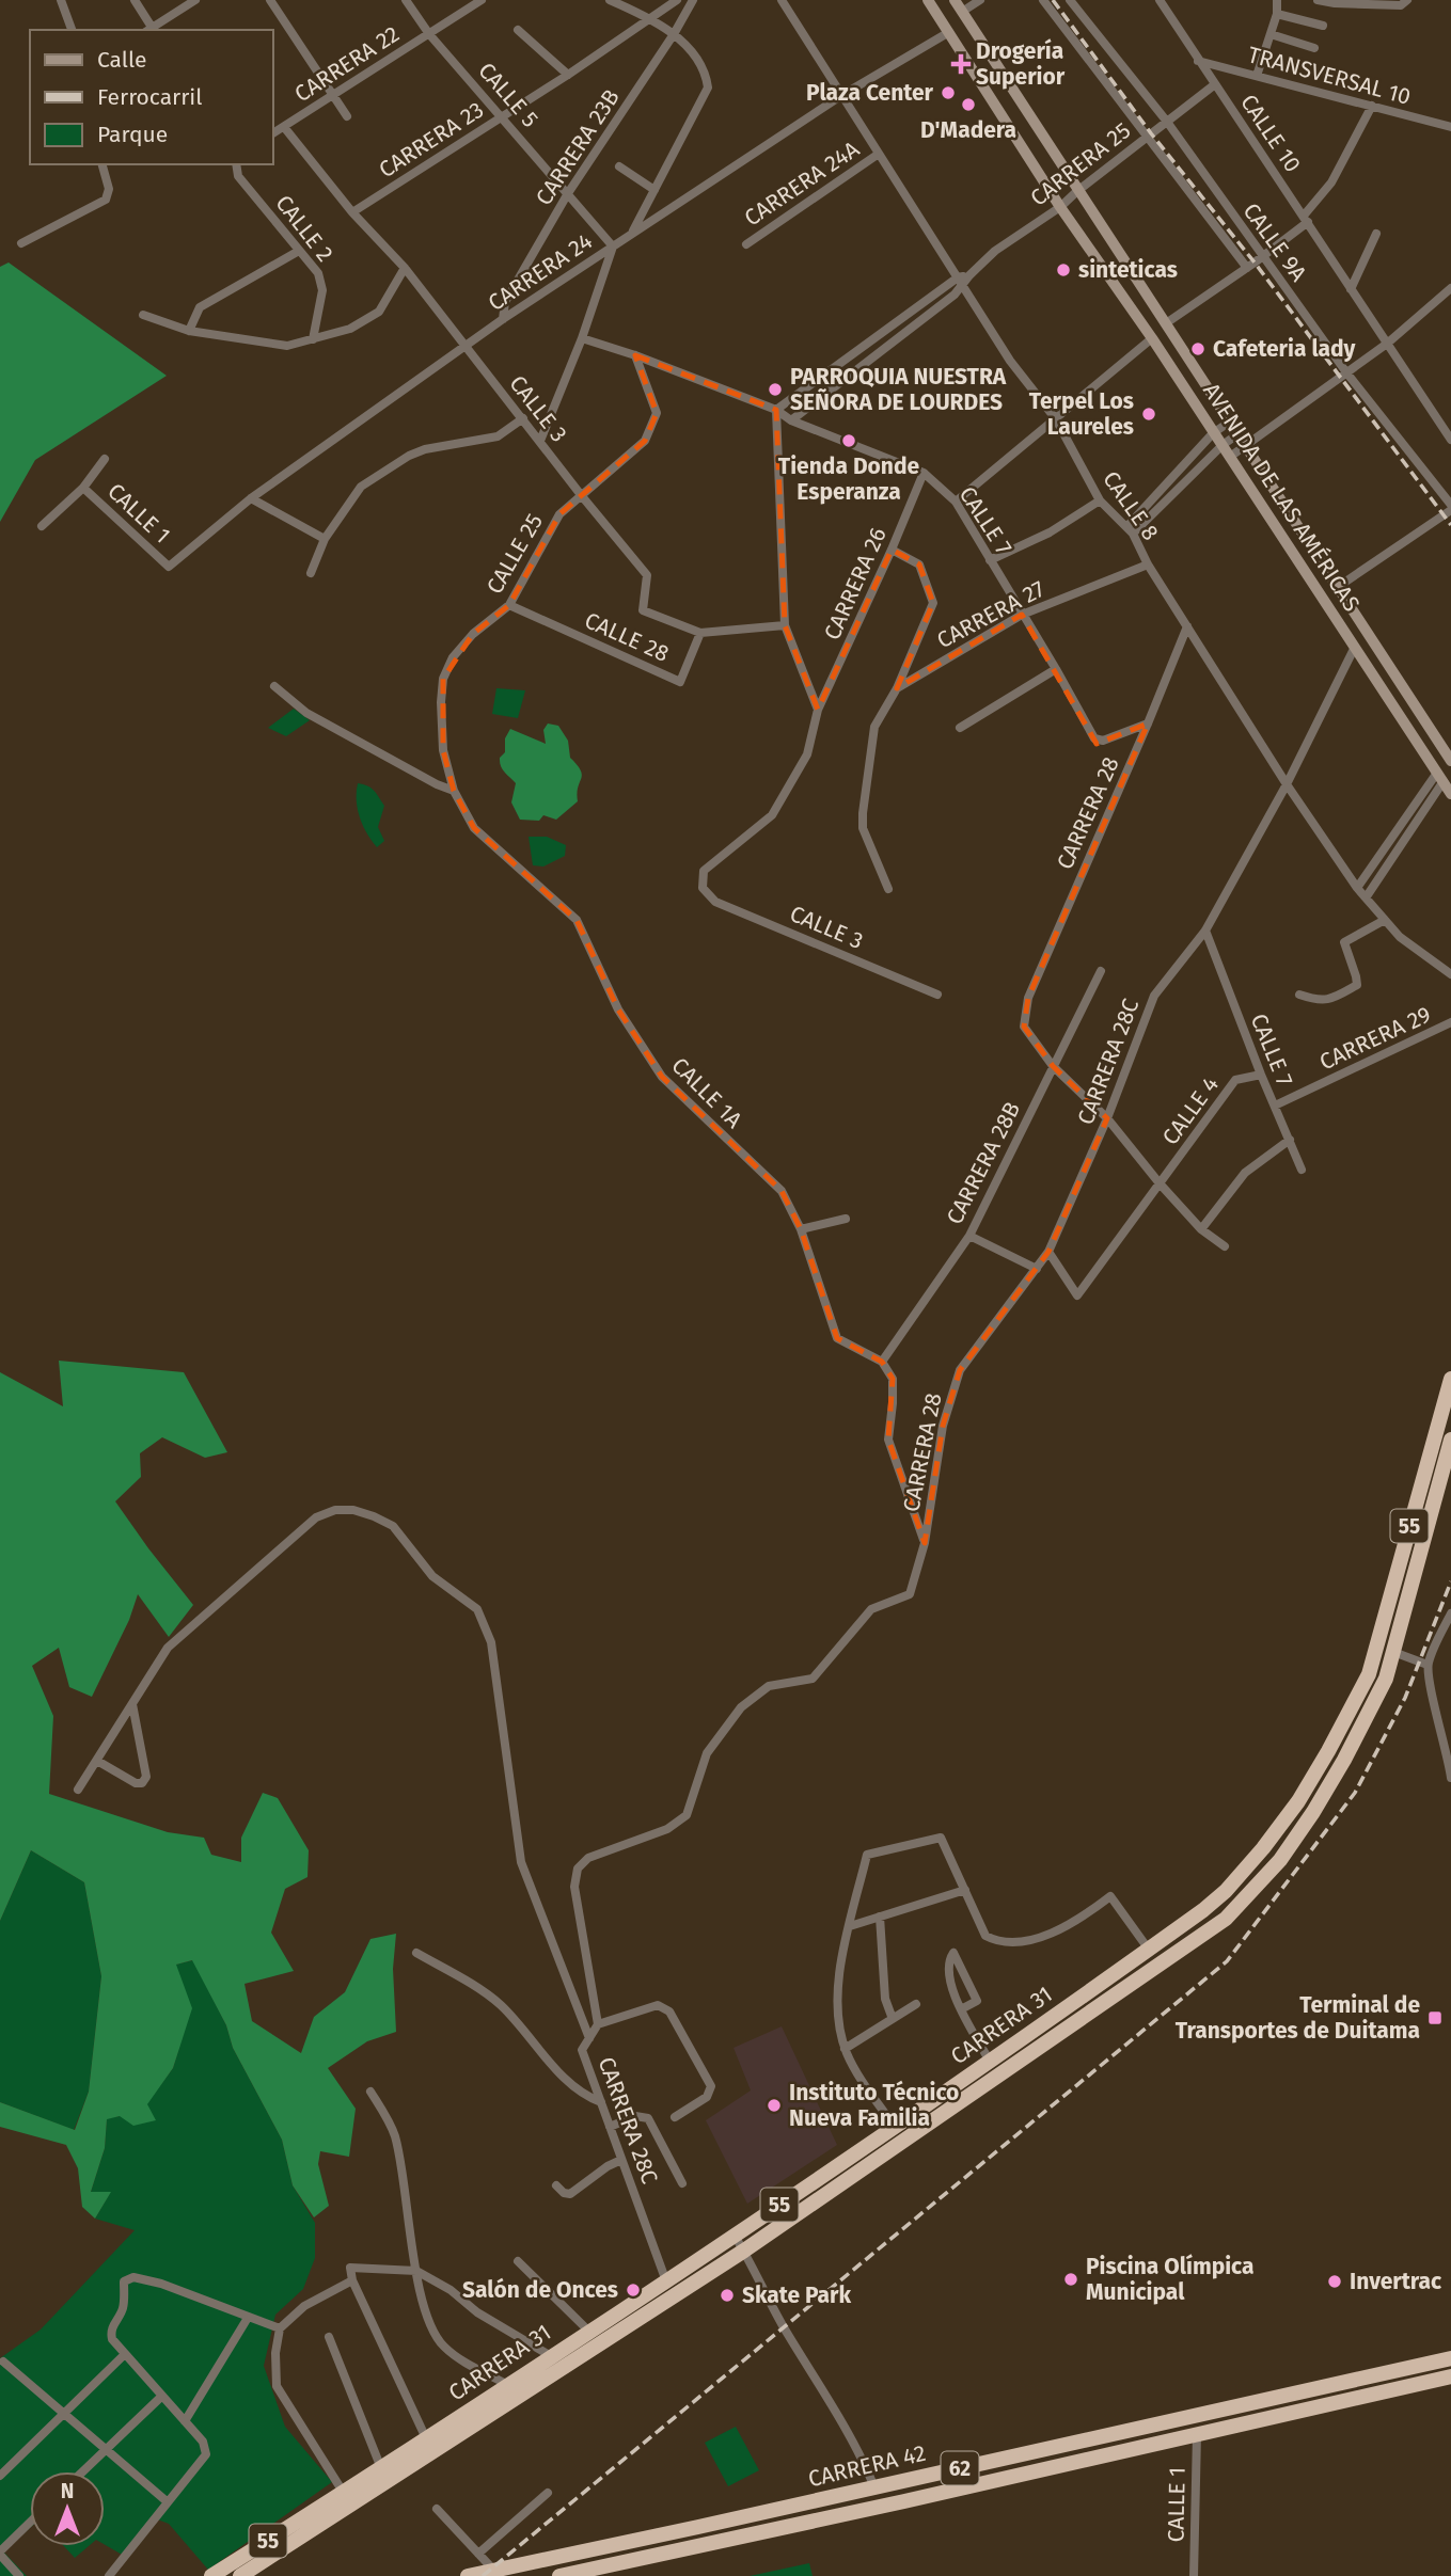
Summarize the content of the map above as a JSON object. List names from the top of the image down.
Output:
{
  "streets": {
    "highway": [
      "55",
      "CARRERA 31",
      "CARRERA 42",
      "62"
    ],
    "main road": ["AVENIDA DE LAS AMÉRICAS"],
    "street": [
      "CARRERA 22",
      "TRANSVERSAL 10",
      "CALLE 5",
      "CALLE 10",
      "CARRERA 23",
      "CARRERA 23B",
      "CARRERA 25",
      "CARRERA 24A",
      "CALLE 2",
      "CALLE 9A",
      "CARRERA 24",
      "CALLE 3",
      "CALLE 8",
      "CALLE 1",
      "CALLE 7",
      "CALLE 25",
      "CARRERA 26",
      "CARRERA 27",
      "CALLE 28",
      "CARRERA 28",
      "CARRERA 29",
      "CARRERA 28C",
      "CALLE 1A",
      "CALLE 4",
      "CARRERA 28B"
    ]
  },
  "crossings": [
    ["CARRERA 22", "CALLE 5"],
    ["CARRERA 22", "CALLE 3"],
    ["TRANSVERSAL 10", "CALLE 10"],
    ["CALLE 5", "CARRERA 23"],
    ["CALLE 5", "CARRERA 23B"],
    ["CALLE 5", "CARRERA 24"],
    ["CALLE 10", "CARRERA 25"],
    ["CARRERA 23", "CALLE 3"],
    ["CARRERA 23B", "CARRERA 24"],
    ["CARRERA 25", "CALLE 9A"],
    ["CARRERA 25", "AVENIDA DE LAS AMÉRICAS"],
    ["CARRERA 25", "CALLE 8"],
    ["CARRERA 25", "CALLE 7"],
    ["CARRERA 24A", "CALLE 8"],
    ["CARRERA 24", "CALLE 3"],
    ["CARRERA 24", "AVENIDA DE LAS AMÉRICAS"],
    ["CARRERA 24", "CALLE 8"],
    ["CARRERA 24", "CALLE 1"],
    ["CALLE 3", "CALLE 25"],
    ["CALLE 3", "CARRERA 26"],
    ["CALLE 3", "CALLE 28"],
    ["AVENIDA DE LAS AMÉRICAS", "CARRERA 28C"],
    ["CALLE 8", "CARRERA 27"],
    ["CALLE 8", "CARRERA 28"],
    ["CALLE 8", "CARRERA 28C"],
    ["CALLE 1", "CARRERA 42"],
    ["CALLE 7", "CALLE 25"],
    ["CALLE 7", "CARRERA 26"],
    ["CALLE 7", "CARRERA 27"],
    ["CALLE 7", "CARRERA 28"],
    ["CALLE 7", "CARRERA 29"],
    ["CALLE 7", "CARRERA 28C"],
    ["CALLE 7", "CALLE 4"],
    ["CALLE 25", "CALLE 28"],
    ["CALLE 25", "CALLE 1A"],
    ["CARRERA 26", "CARRERA 27"],
    ["CARRERA 28", "CARRERA 28C"],
    ["CARRERA 28", "CARRERA 28B"],
    ["CARRERA 28C", "CARRERA 31"],
    ["CALLE 1A", "CARRERA 28B"]
  ],
  "places": {
    "health": ["Drogería Superior"],
    "other": [
      "Plaza Center",
      "D'Madera",
      "sinteticas",
      "Cafeteria lady",
      "PARROQUIA NUESTRA SEÑORA DE LOURDES",
      "Terpel Los Laureles",
      "Tienda Donde Esperanza",
      "Instituto Técnico Nueva Familia",
      "Piscina Olímpica Municipal",
      "Invertrac",
      "Salón de Onces",
      "Skate Park"
    ],
    "transit": ["Terminal de Transportes de Duitama"]
  },
  "legend": ["Calle", "Ferrocarril", "Parque"],
  "north": "top"
}
